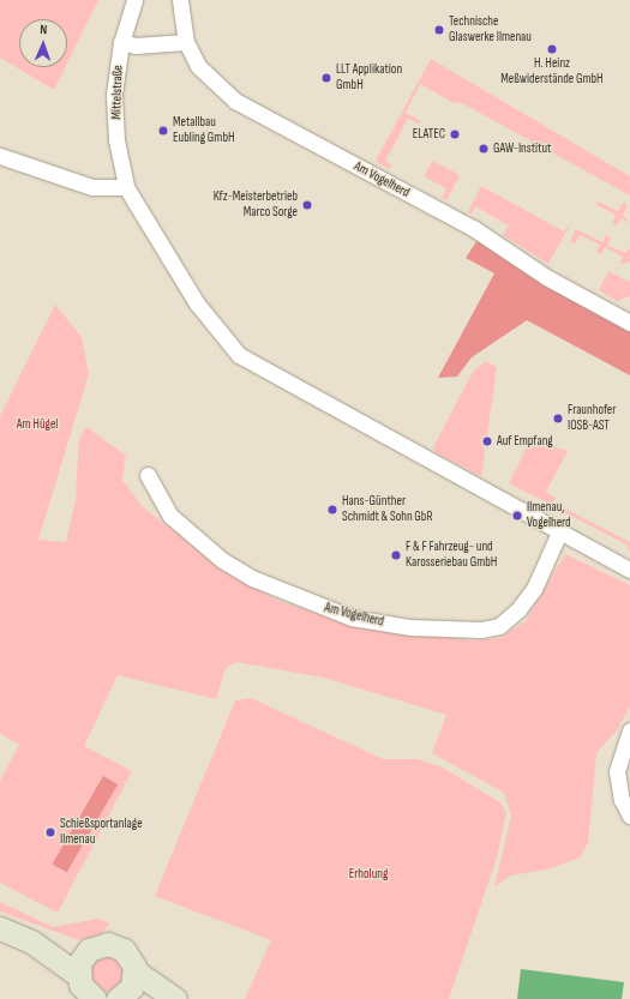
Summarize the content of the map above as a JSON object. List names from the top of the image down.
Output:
{
  "streets": {
    "street": ["Mittelstraße", "Am Vogelherd"]
  },
  "parks": ["Am Hügel", "Erholung"],
  "places": [
    "Technische Glaswerke Ilmenau",
    "H. Heinz Meßwiderstände GmbH",
    "LLT Applikation GmbH",
    "Metallbau Eubling GmbH",
    "ELATEC",
    "GAW-Institut",
    "Kfz-Meisterbetrieb Marco Sorge",
    "Fraunhofer IOSB-AST",
    "Auf Empfang",
    "Hans-Günther Schmidt & Sohn GbR",
    "Ilmenau, Vogelherd",
    "F & F Fahrzeug- und Karosseriebau GmbH",
    "Schießsportanlage Ilmenau"
  ],
  "north": "top"
}
